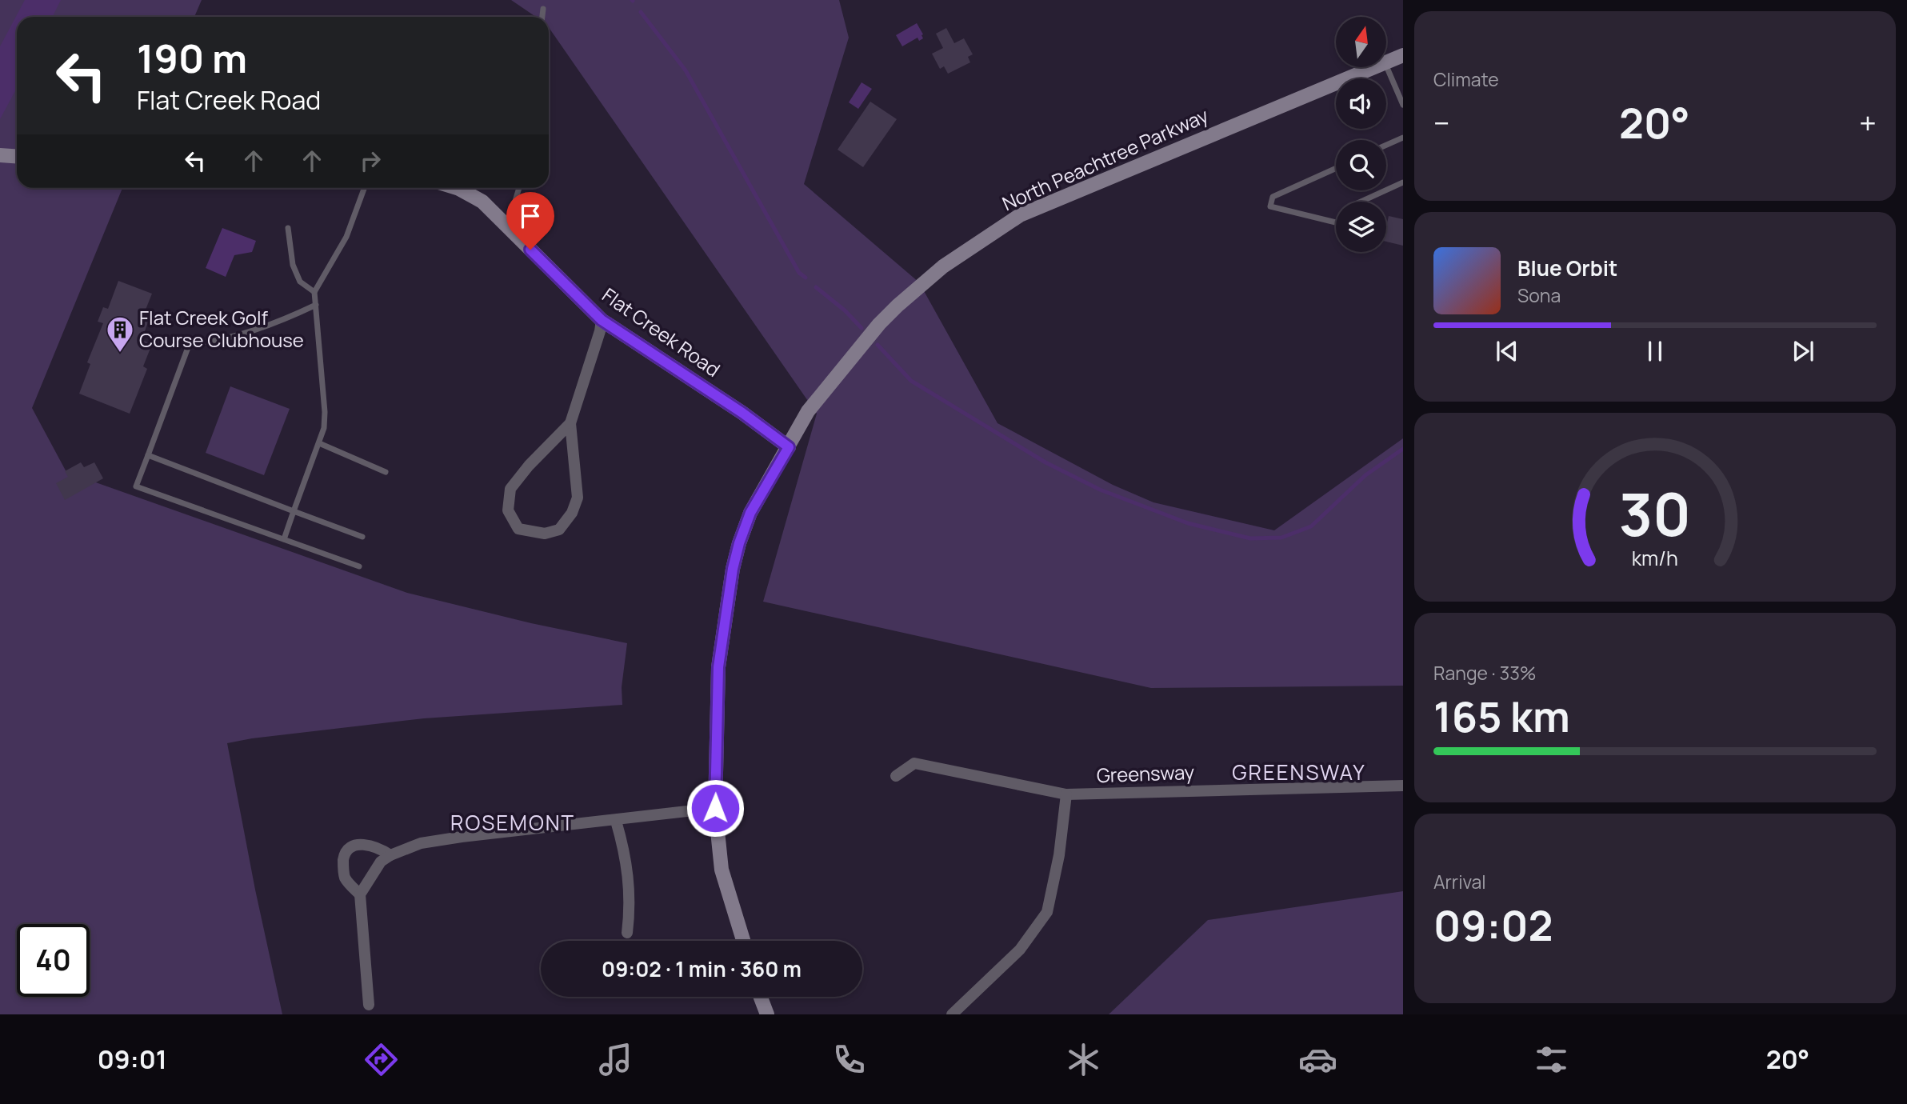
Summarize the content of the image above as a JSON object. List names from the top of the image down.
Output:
{
  "streets": {
    "street": ["North Peachtree Parkway", "Flat Creek Road", "Greensway"]
  },
  "crossings": [
    ["North Peachtree Parkway", "Flat Creek Road"]
  ],
  "districts": ["GREENSWAY", "ROSEMONT"],
  "places": {
    "building": ["Flat Creek Golf Course Clubhouse"]
  },
  "north": "top",
  "page": {
    "tile": [
      "Climate",
      ["Range · 33%", "165 km"],
      ["Arrival", "09:02"]
    ],
    "turn": ["190 m", "Flat Creek Road"],
    "heat": ["−", "20°", "+"],
    "song": ["Blue Orbit", "Sona"],
    "limit": "40",
    "trip": "09:02 · 1 min · 360 m",
    "tabs": ["09:01", "20°"],
    "gauge": ["30", "km/h"]
  }
}
